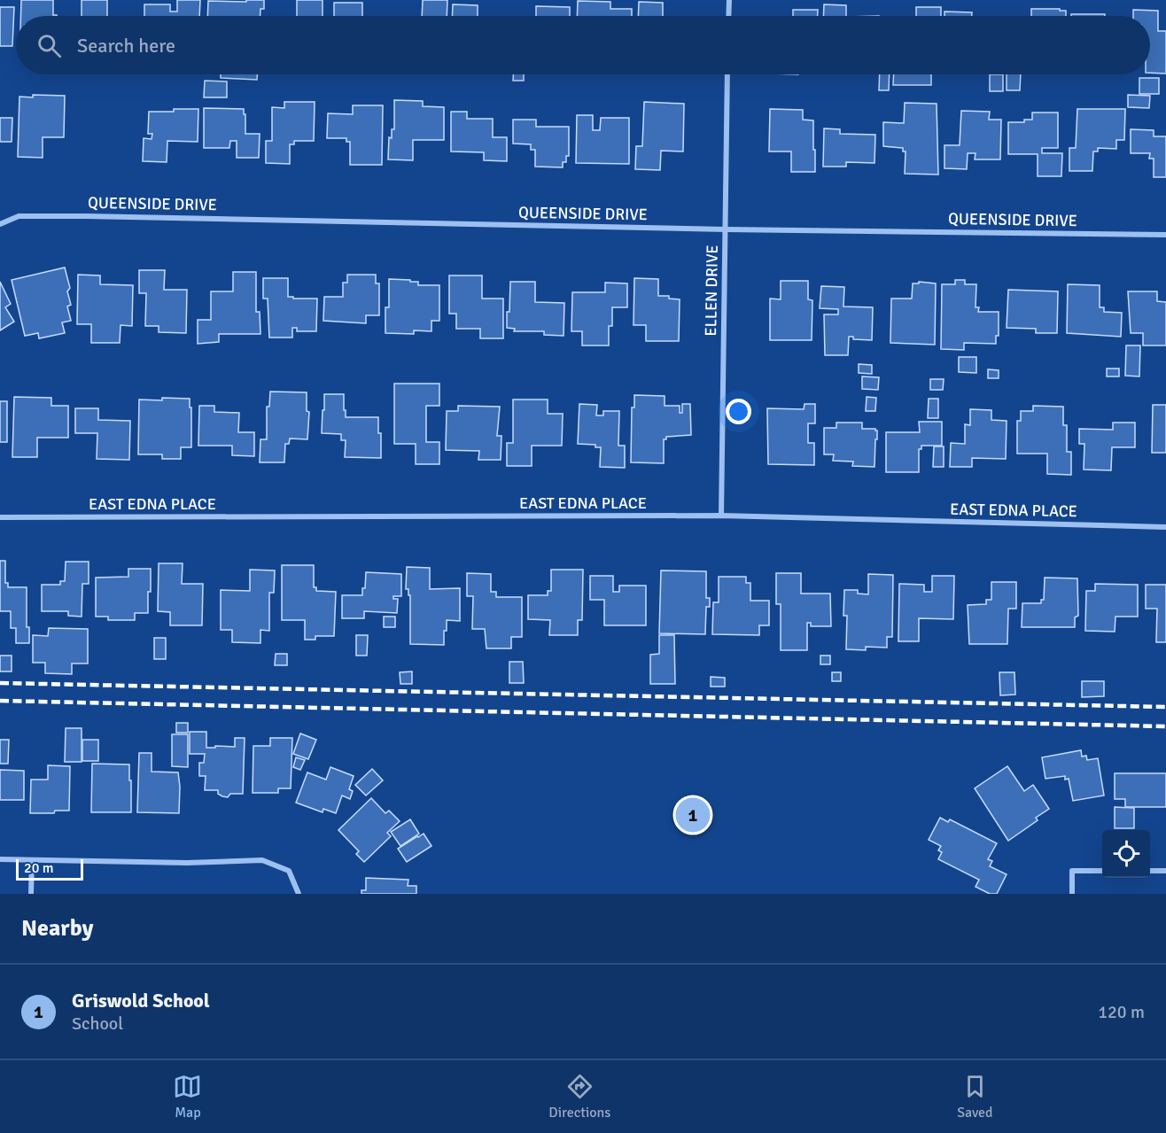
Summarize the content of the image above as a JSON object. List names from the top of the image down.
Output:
{
  "streets": {
    "street": ["QUEENSIDE DRIVE", "ELLEN DRIVE", "EAST EDNA PLACE"]
  },
  "crossings": [
    ["QUEENSIDE DRIVE", "ELLEN DRIVE"],
    ["ELLEN DRIVE", "EAST EDNA PLACE"]
  ],
  "scale_bar": "20 m",
  "page": {
    "search": "Search here",
    "pins": "1",
    "scale": "20 m",
    "heading": "Nearby",
    "list": [
      {
        "mark": "1",
        "name": "Griswold School",
        "note": "School",
        "value": "120 m"
      }
    ],
    "nav": ["Map", "Directions", "Saved"]
  }
}
